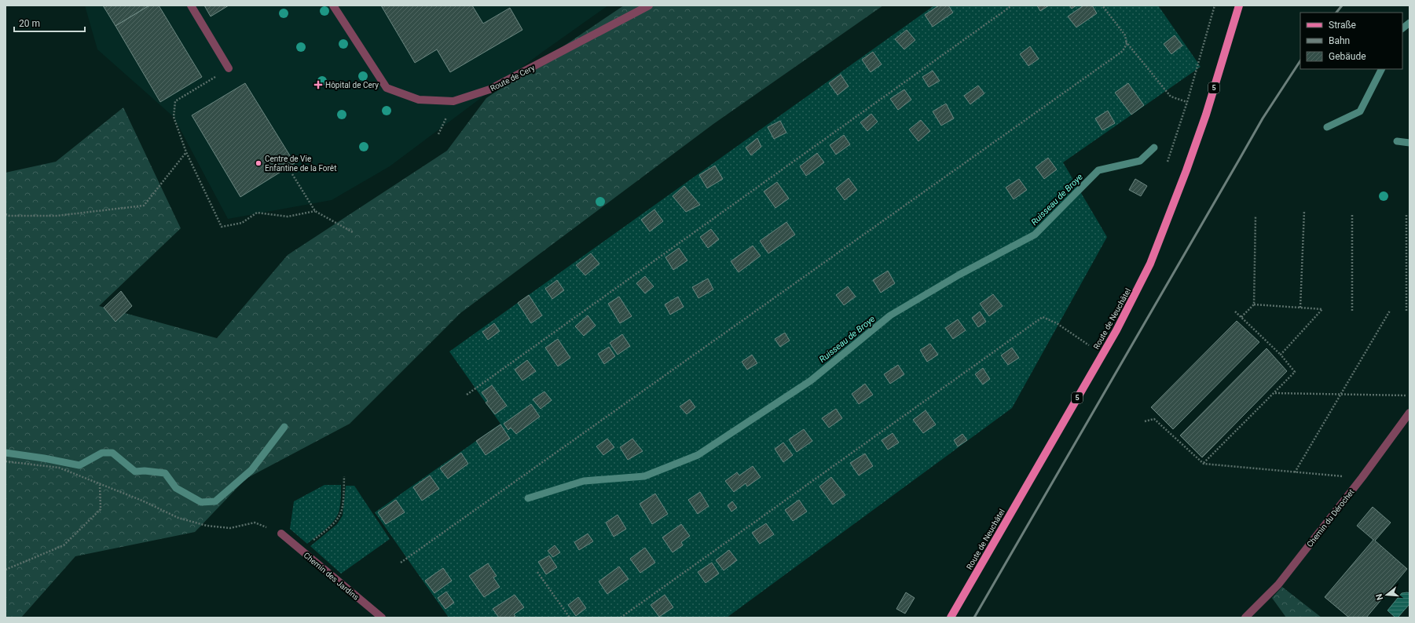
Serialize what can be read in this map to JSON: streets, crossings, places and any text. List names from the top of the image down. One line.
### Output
{"streets":{"main road":["5","Route de Neuchâtel"],"street":["Route de Cery","Chemin du Dérochet","Chemin des Jardins"]},"water":["Ruisseau de Broye"],"places":{"health":["Hôpital de Cery"],"other":["Centre de Vie Enfantine de la Forêt"]},"legend":["Straße","Bahn","Gebäude"],"scale_bar":"20 m","north":"left"}
